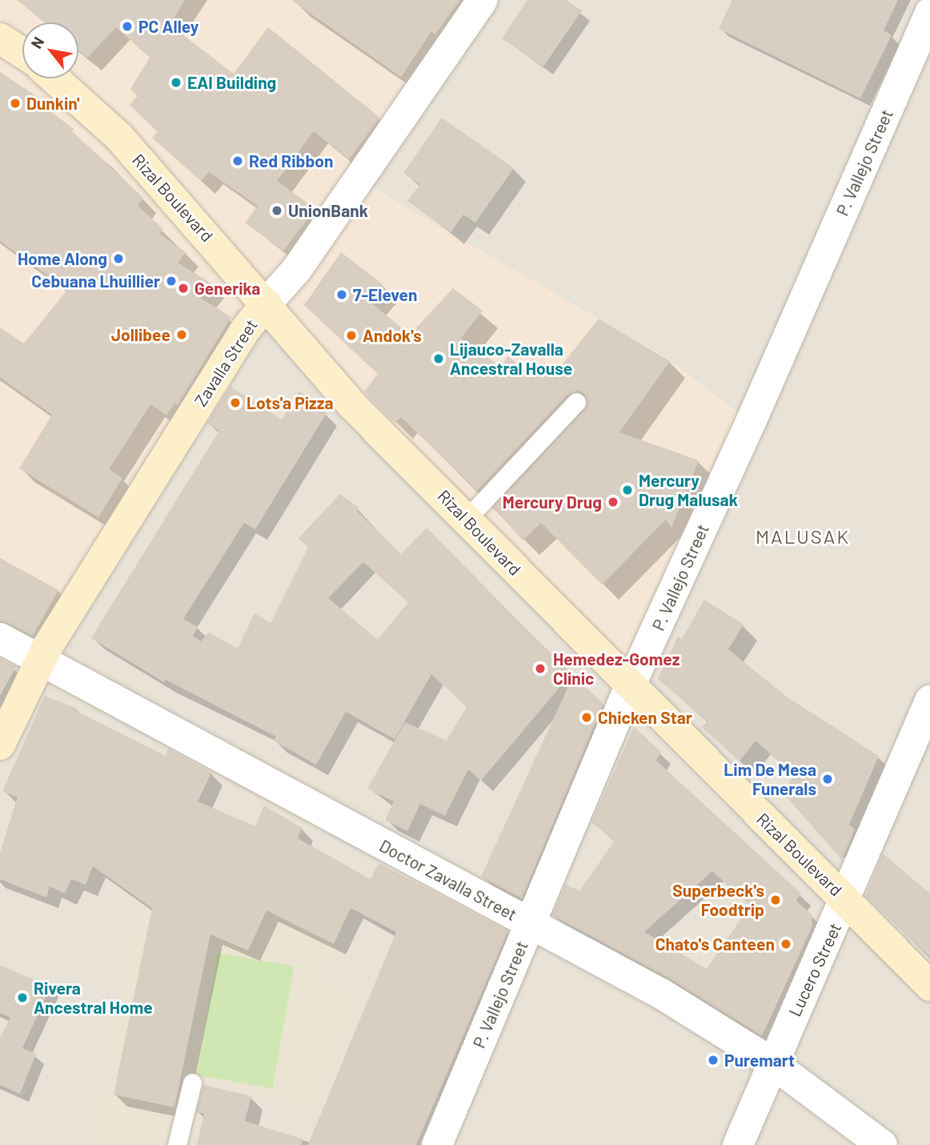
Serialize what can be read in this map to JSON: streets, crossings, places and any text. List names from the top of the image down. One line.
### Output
{"streets":{"main road":["Rizal Boulevard","Zavalla Street"],"street":["P. Vallejo Street","Doctor Zavalla Street","Lucero Street"]},"crossings":[["P. Vallejo Street","Rizal Boulevard"],["P. Vallejo Street","Doctor Zavalla Street"],["Rizal Boulevard","Zavalla Street"],["Rizal Boulevard","Lucero Street"],["Zavalla Street","Doctor Zavalla Street"],["Doctor Zavalla Street","Lucero Street"]],"districts":["MALUSAK"],"places":["PC Alley","EAI Building","Dunkin'","Red Ribbon","UnionBank","Home Along","Cebuana Lhuillier","Generika","7-Eleven","Jollibee","Andok's","Lijauco-Zavalla Ancestral House","Lots'a Pizza","Mercury Drug Malusak","Mercury Drug","Hemedez-Gomez Clinic","Chicken Star","Lim De Mesa Funerals","Superbeck's Foodtrip","Chato's Canteen","Rivera Ancestral Home","Puremart"],"north":"top left"}
